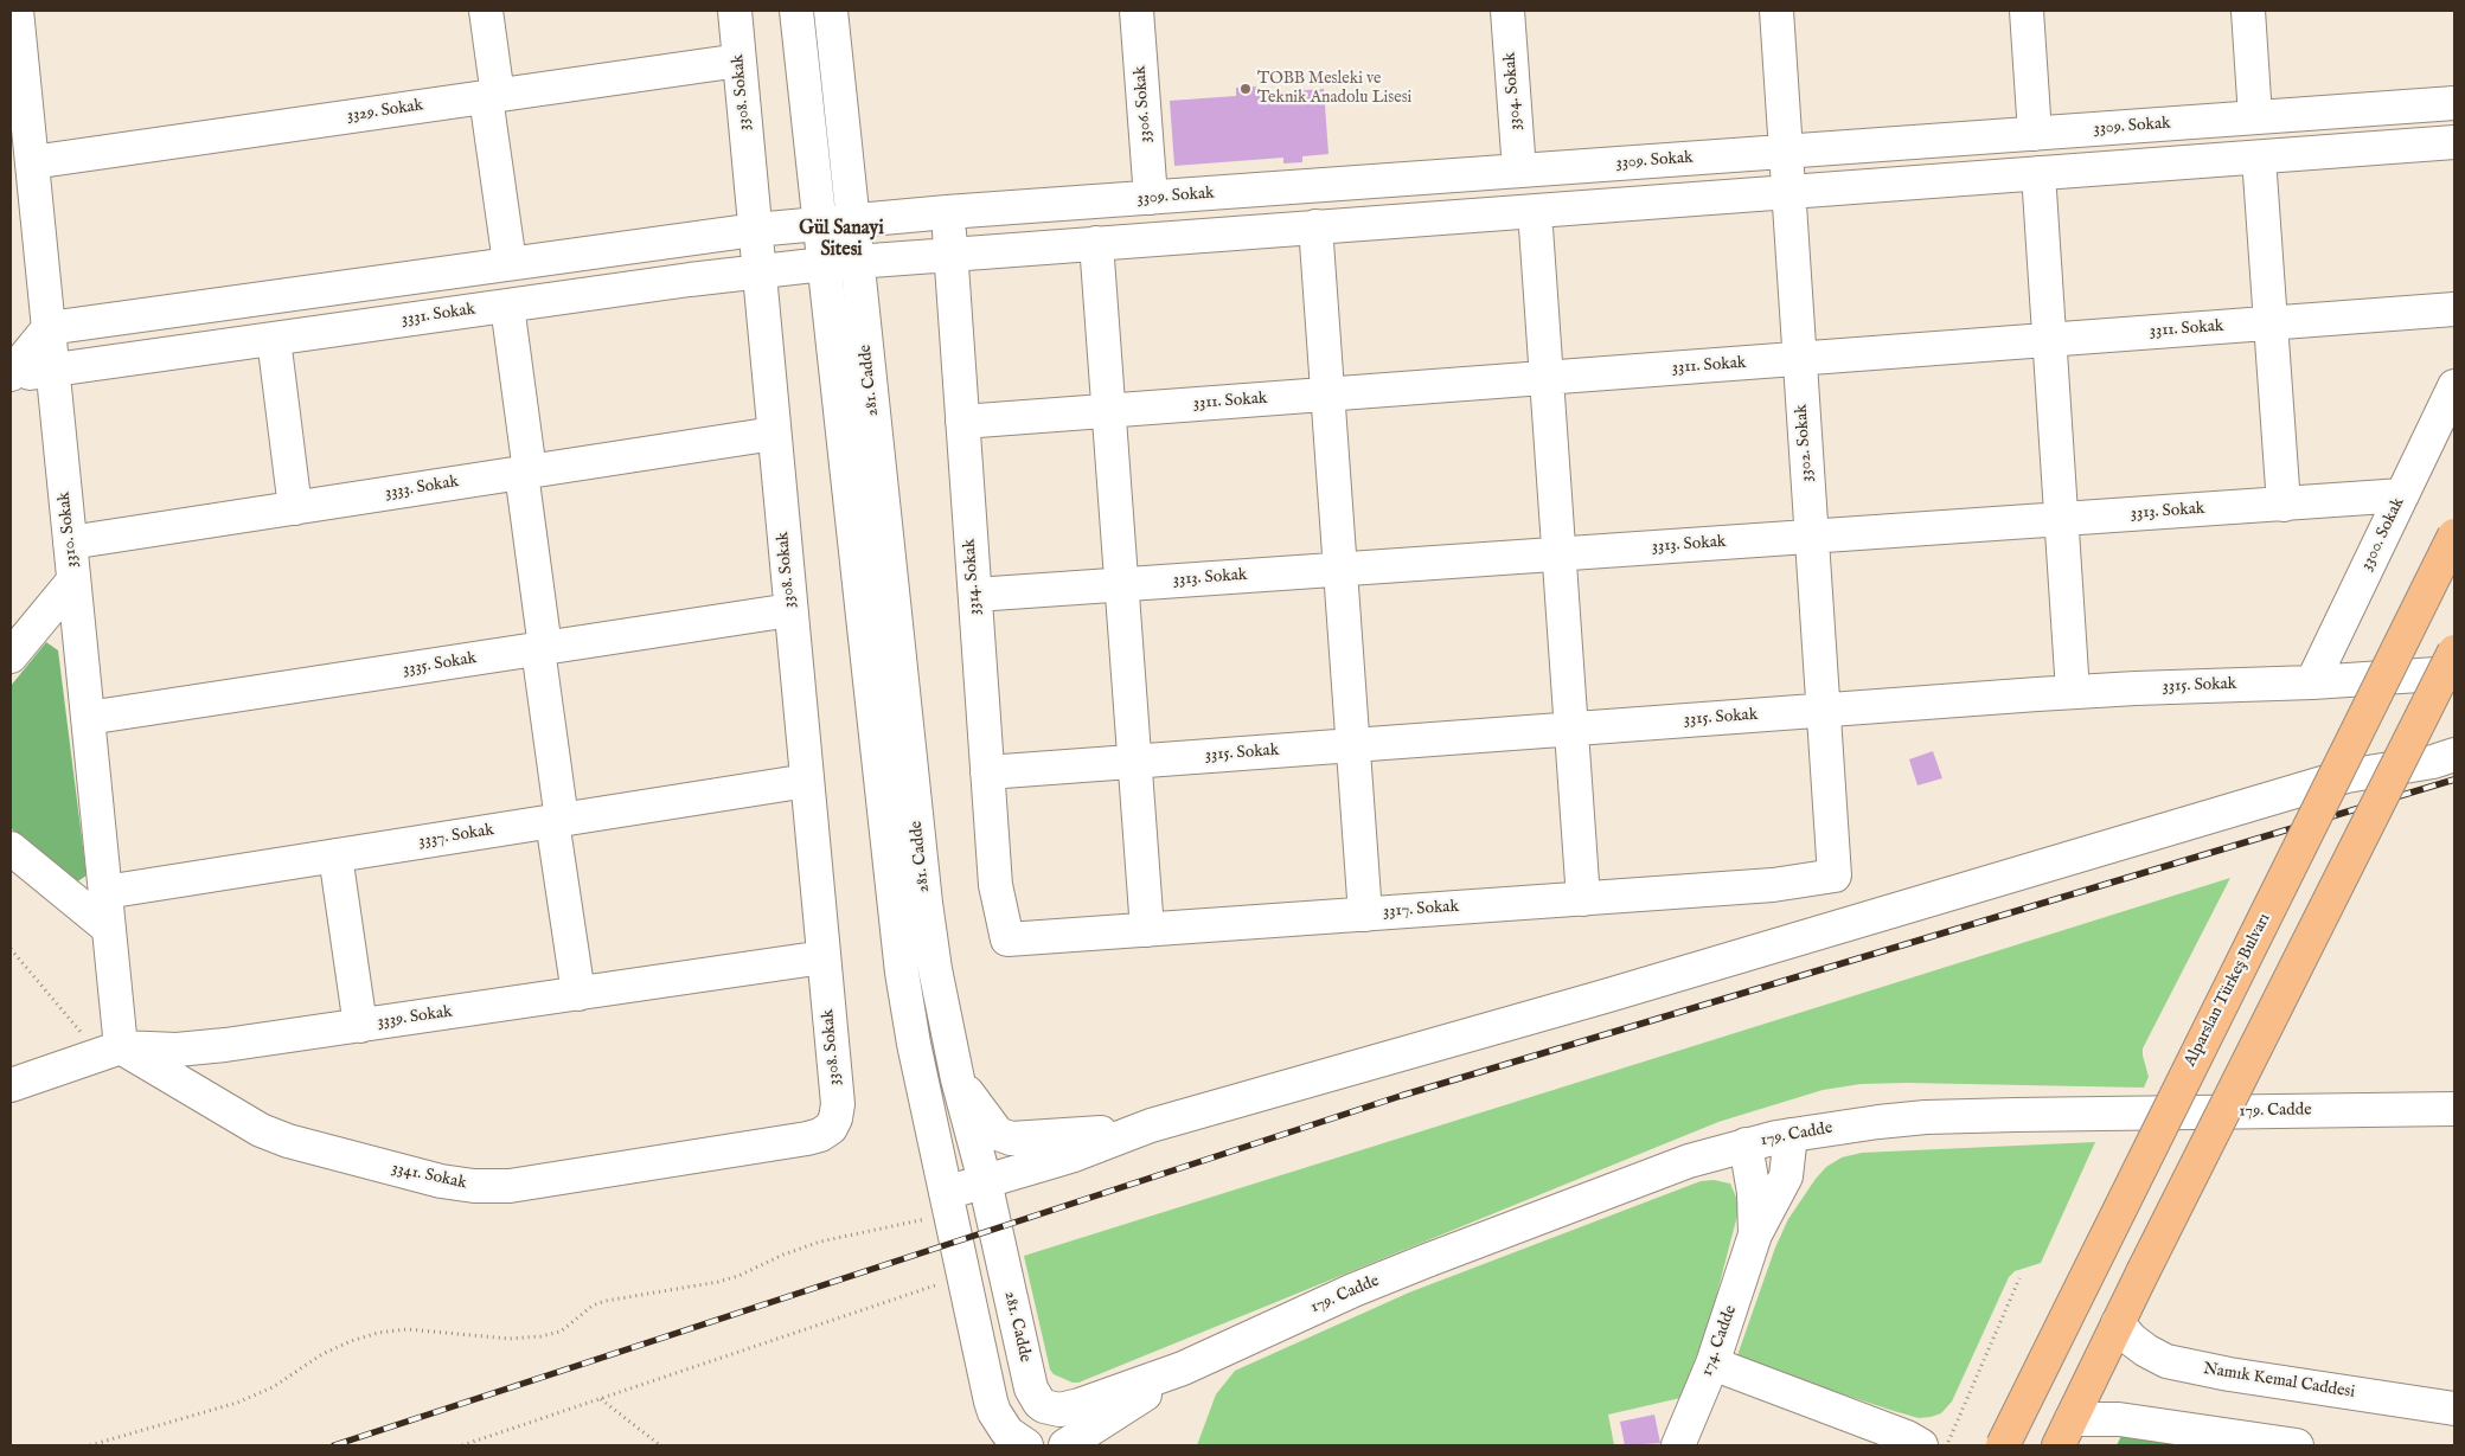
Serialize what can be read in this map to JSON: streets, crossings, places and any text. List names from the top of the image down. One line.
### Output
{"streets":{"highway":["Alparslan Türkeş Bulvarı"],"street":["3304. Sokak","3308. Sokak","3306. Sokak","3329. Sokak","3309. Sokak","3331. Sokak","3311. Sokak","281. Cadde","3302. Sokak","3333. Sokak","3313. Sokak","3310. Sokak","3300. Sokak","3314. Sokak","3335. Sokak","3315. Sokak","3337. Sokak","3317. Sokak","3339. Sokak","179. Cadde","3341. Sokak","174. Cadde","Namık Kemal Caddesi"]},"crossings":[["3304. Sokak","3309. Sokak"],["3308. Sokak","3329. Sokak"],["3308. Sokak","3331. Sokak"],["3308. Sokak","3333. Sokak"],["3308. Sokak","3335. Sokak"],["3308. Sokak","3337. Sokak"],["3308. Sokak","3339. Sokak"],["3308. Sokak","3341. Sokak"],["3306. Sokak","3309. Sokak"],["3329. Sokak","3310. Sokak"],["3309. Sokak","281. Cadde"],["3309. Sokak","3302. Sokak"],["3309. Sokak","3314. Sokak"],["3331. Sokak","281. Cadde"],["3331. Sokak","3310. Sokak"],["3311. Sokak","3302. Sokak"],["3311. Sokak","3314. Sokak"],["281. Cadde","179. Cadde"],["3302. Sokak","3313. Sokak"],["3302. Sokak","3315. Sokak"],["3302. Sokak","3317. Sokak"],["3333. Sokak","3310. Sokak"],["3313. Sokak","3300. Sokak"],["3313. Sokak","3314. Sokak"],["3310. Sokak","3335. Sokak"],["3310. Sokak","3337. Sokak"],["3310. Sokak","3339. Sokak"],["3310. Sokak","3341. Sokak"],["3300. Sokak","3315. Sokak"],["3314. Sokak","3315. Sokak"],["3314. Sokak","3317. Sokak"],["3339. Sokak","3341. Sokak"]],"districts":["Gül Sanayi Sitesi"],"places":["TOBB Mesleki ve Teknik Anadolu Lisesi"]}
